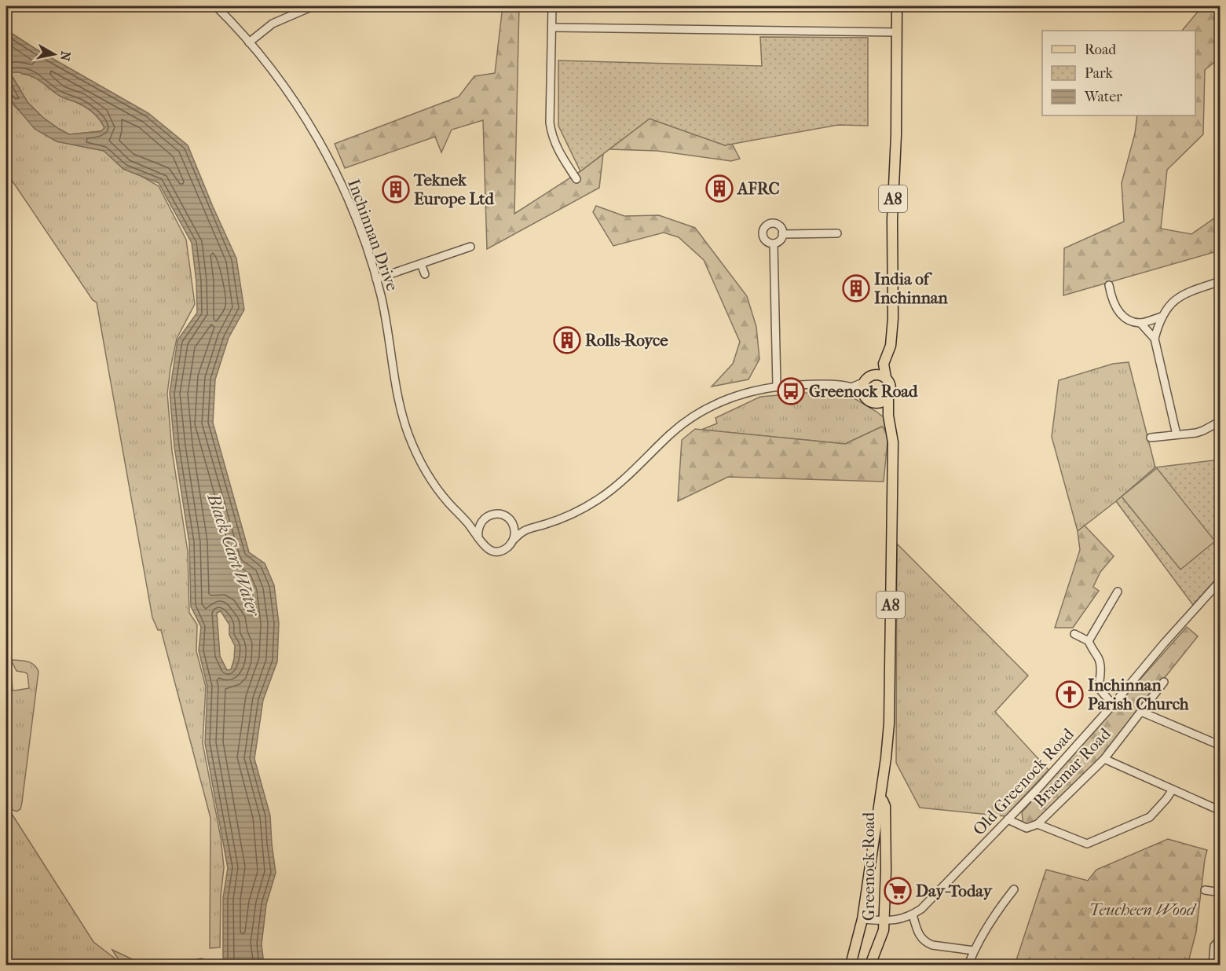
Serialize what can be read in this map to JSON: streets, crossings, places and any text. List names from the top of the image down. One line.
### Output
{"streets":{"main road":["A8","Greenock Road"],"street":["Inchinnan Drive","Braemar Road","Old Greenock Road"]},"crossings":[["A8","Greenock Road"],["Braemar Road","Old Greenock Road"],["Old Greenock Road","Greenock Road"]],"water":["Black Cart Water"],"parks":["Teucheen Wood"],"places":{"building":["AFRC","Teknek Europe Ltd","India of Inchinnan","Rolls-Royce"],"bus stop":["Greenock Road"],"church":["Inchinnan Parish Church"],"supermarket":["Day-Today"]},"legend":["Road","Park","Water"],"north":"right"}
